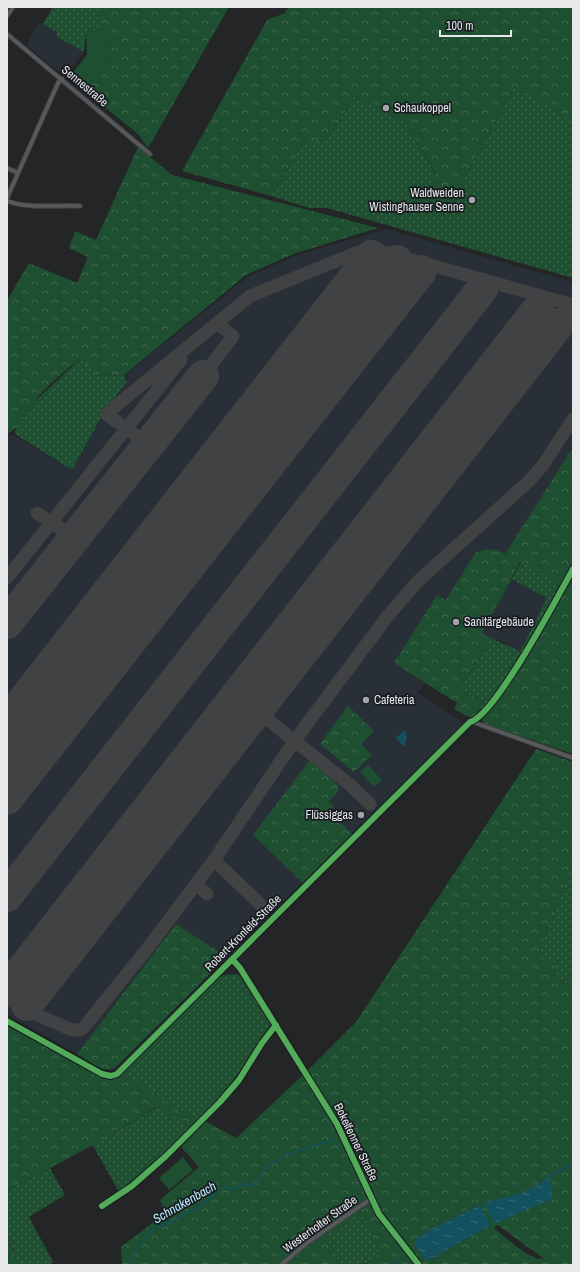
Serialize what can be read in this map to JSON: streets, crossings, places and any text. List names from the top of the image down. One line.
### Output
{"streets":{"street":["Sennestraße","Robert-Kronfeld-Straße","Bokelfenner Straße","Westerholter Straße"]},"crossings":[["Robert-Kronfeld-Straße","Bokelfenner Straße"],["Bokelfenner Straße","Westerholter Straße"]],"water":["Schnakenbach"],"places":["Schaukoppel","Waldweiden Wistinghauser Senne","Sanitärgebäude","Cafeteria","Flüssiggas"],"scale_bar":"100 m"}
